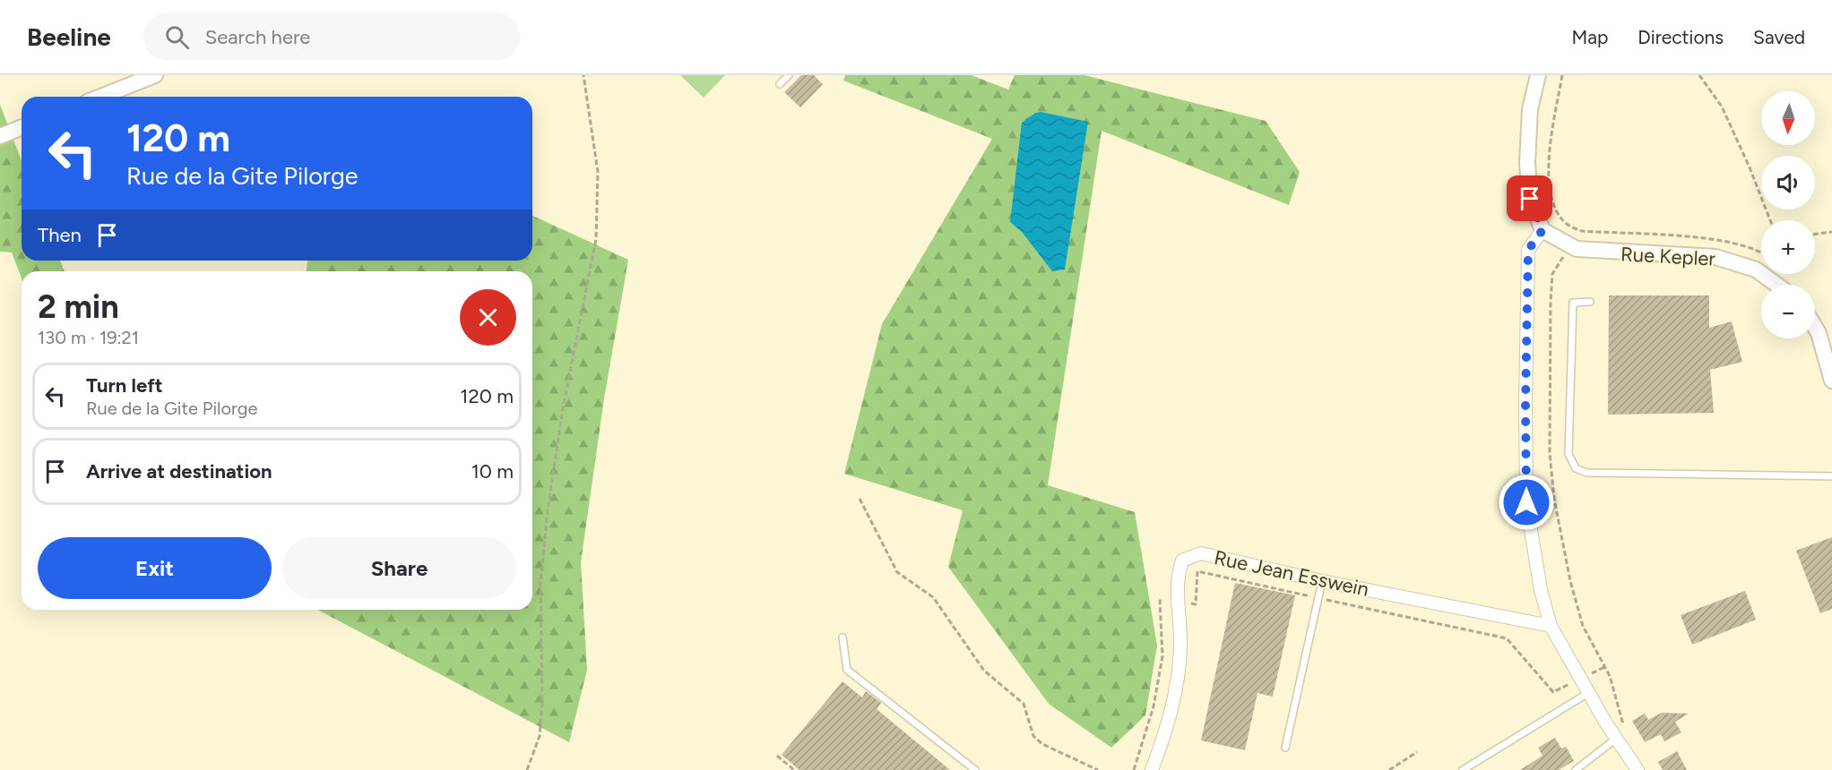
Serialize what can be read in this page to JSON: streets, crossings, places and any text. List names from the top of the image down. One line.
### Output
{"streets":{"street":["Rue Kepler","Rue Jean Esswein"]},"north":"bottom","page":{"header":"Beeline","search":"Search here","nav":["Map","Directions","Saved"],"map_buttons":["+","−"],"turn":["120 m","Rue de la Gite Pilorge"],"then":"Then","heading":["2 min","130 m · 19:21"],"list":[{"name":"Turn left","note":"Rue de la Gite Pilorge","value":"120 m"},{"name":"Arrive at destination","value":"10 m"}],"buttons":["Exit","Share"]}}
